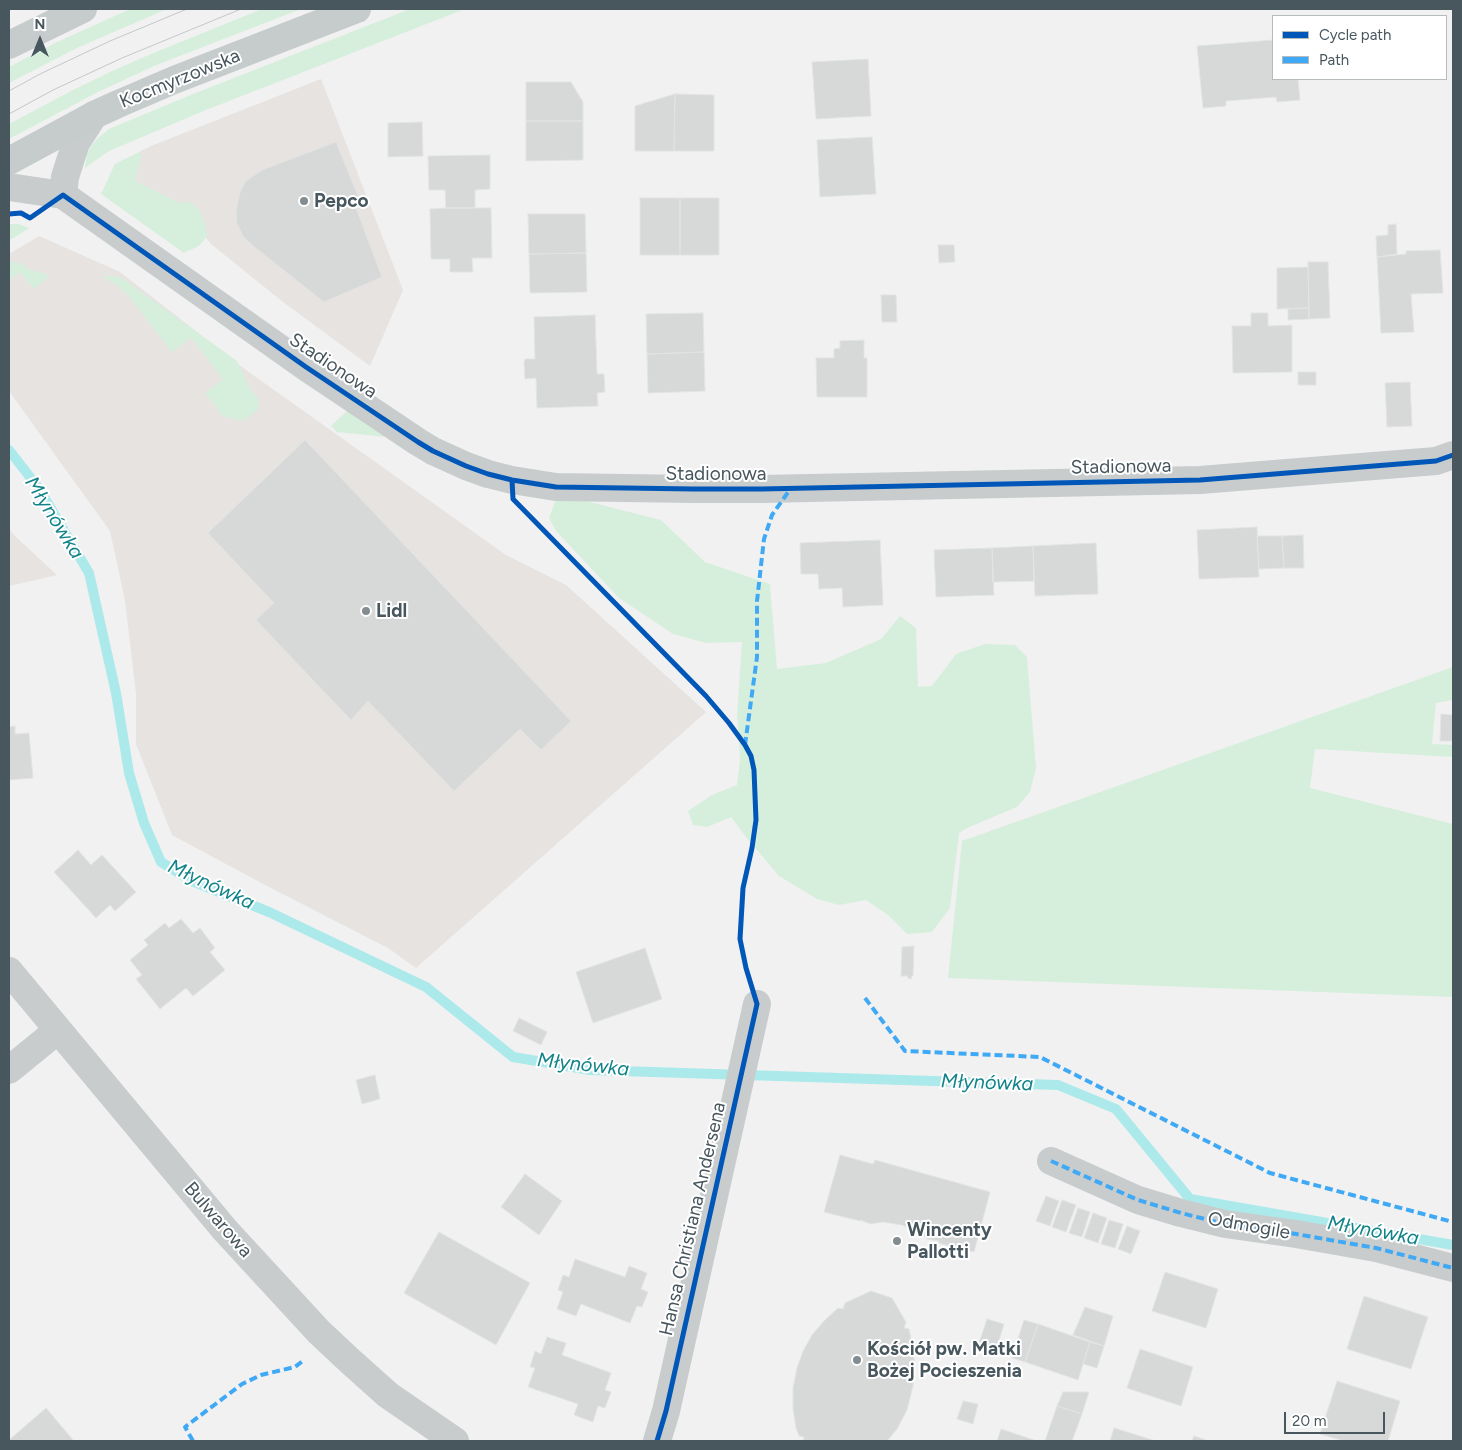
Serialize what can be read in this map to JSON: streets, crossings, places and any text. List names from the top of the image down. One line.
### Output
{"streets":{"main road":["Kocmyrzowska"],"street":["Stadionowa","Hansa Christiana Andersena","Bulwarowa","Odmogile"]},"water":["Młynówka"],"places":["Pepco","Lidl","Wincenty Pallotti","Kościół pw. Matki Bożej Pocieszenia"],"legend":["Cycle path","Path"],"scale_bar":"20 m","north":"top"}
